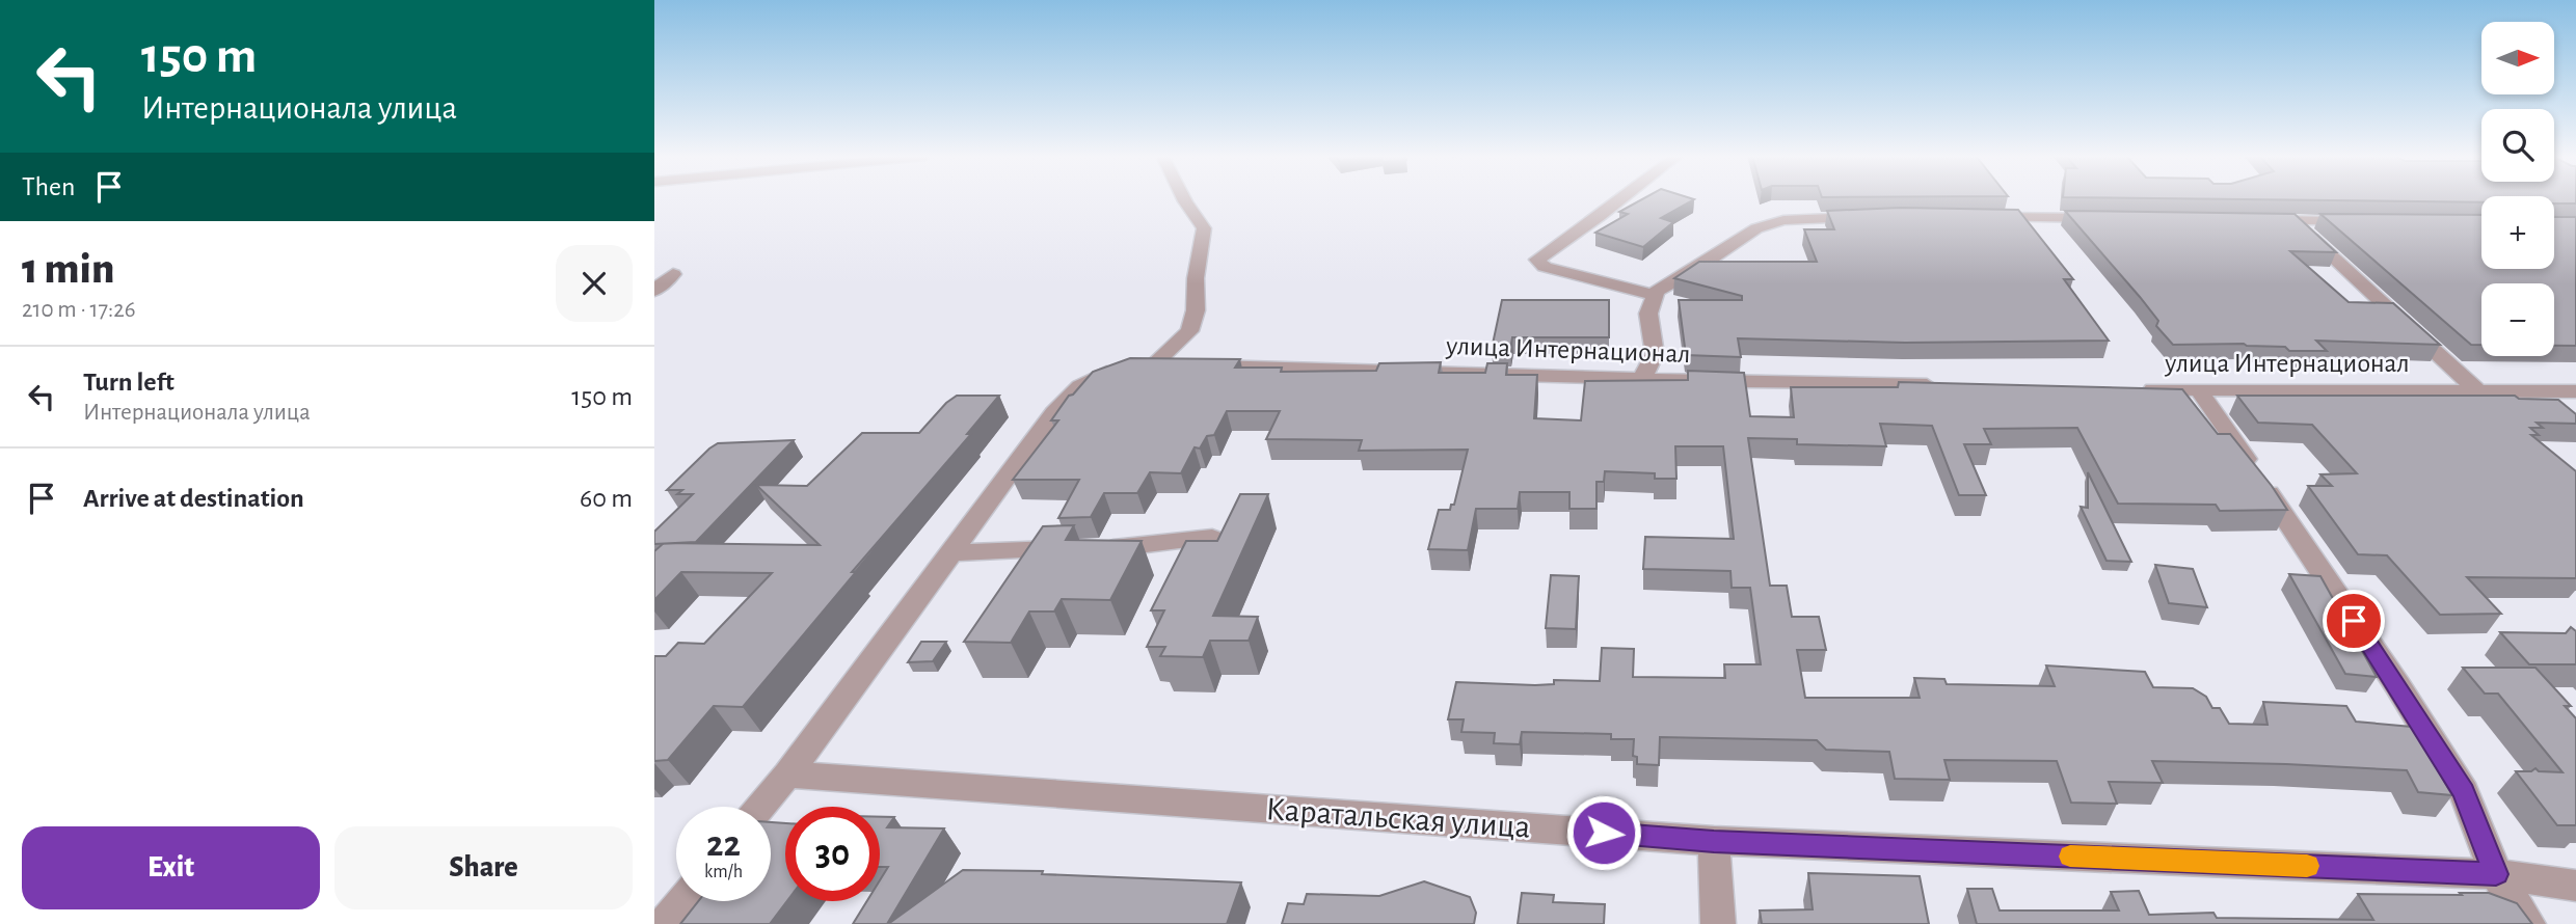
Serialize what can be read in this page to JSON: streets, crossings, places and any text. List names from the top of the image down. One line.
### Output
{"streets":{"street":["улица Интернационал","Каратальская улица"]},"crossings":[["улица Интернационал","Каратальская улица"]],"north":"right","page":{"turn":["150 m","Интернационала улица"],"map_buttons":["+","−"],"then":"Then","heading":["1 min","210 m · 17:26"],"list":[{"name":"Turn left","note":"Интернационала улица","value":"150 m"},{"name":"Arrive at destination","value":"60 m"}],"speed":"22 km/h","limit":"30","buttons":["Exit","Share"]}}
